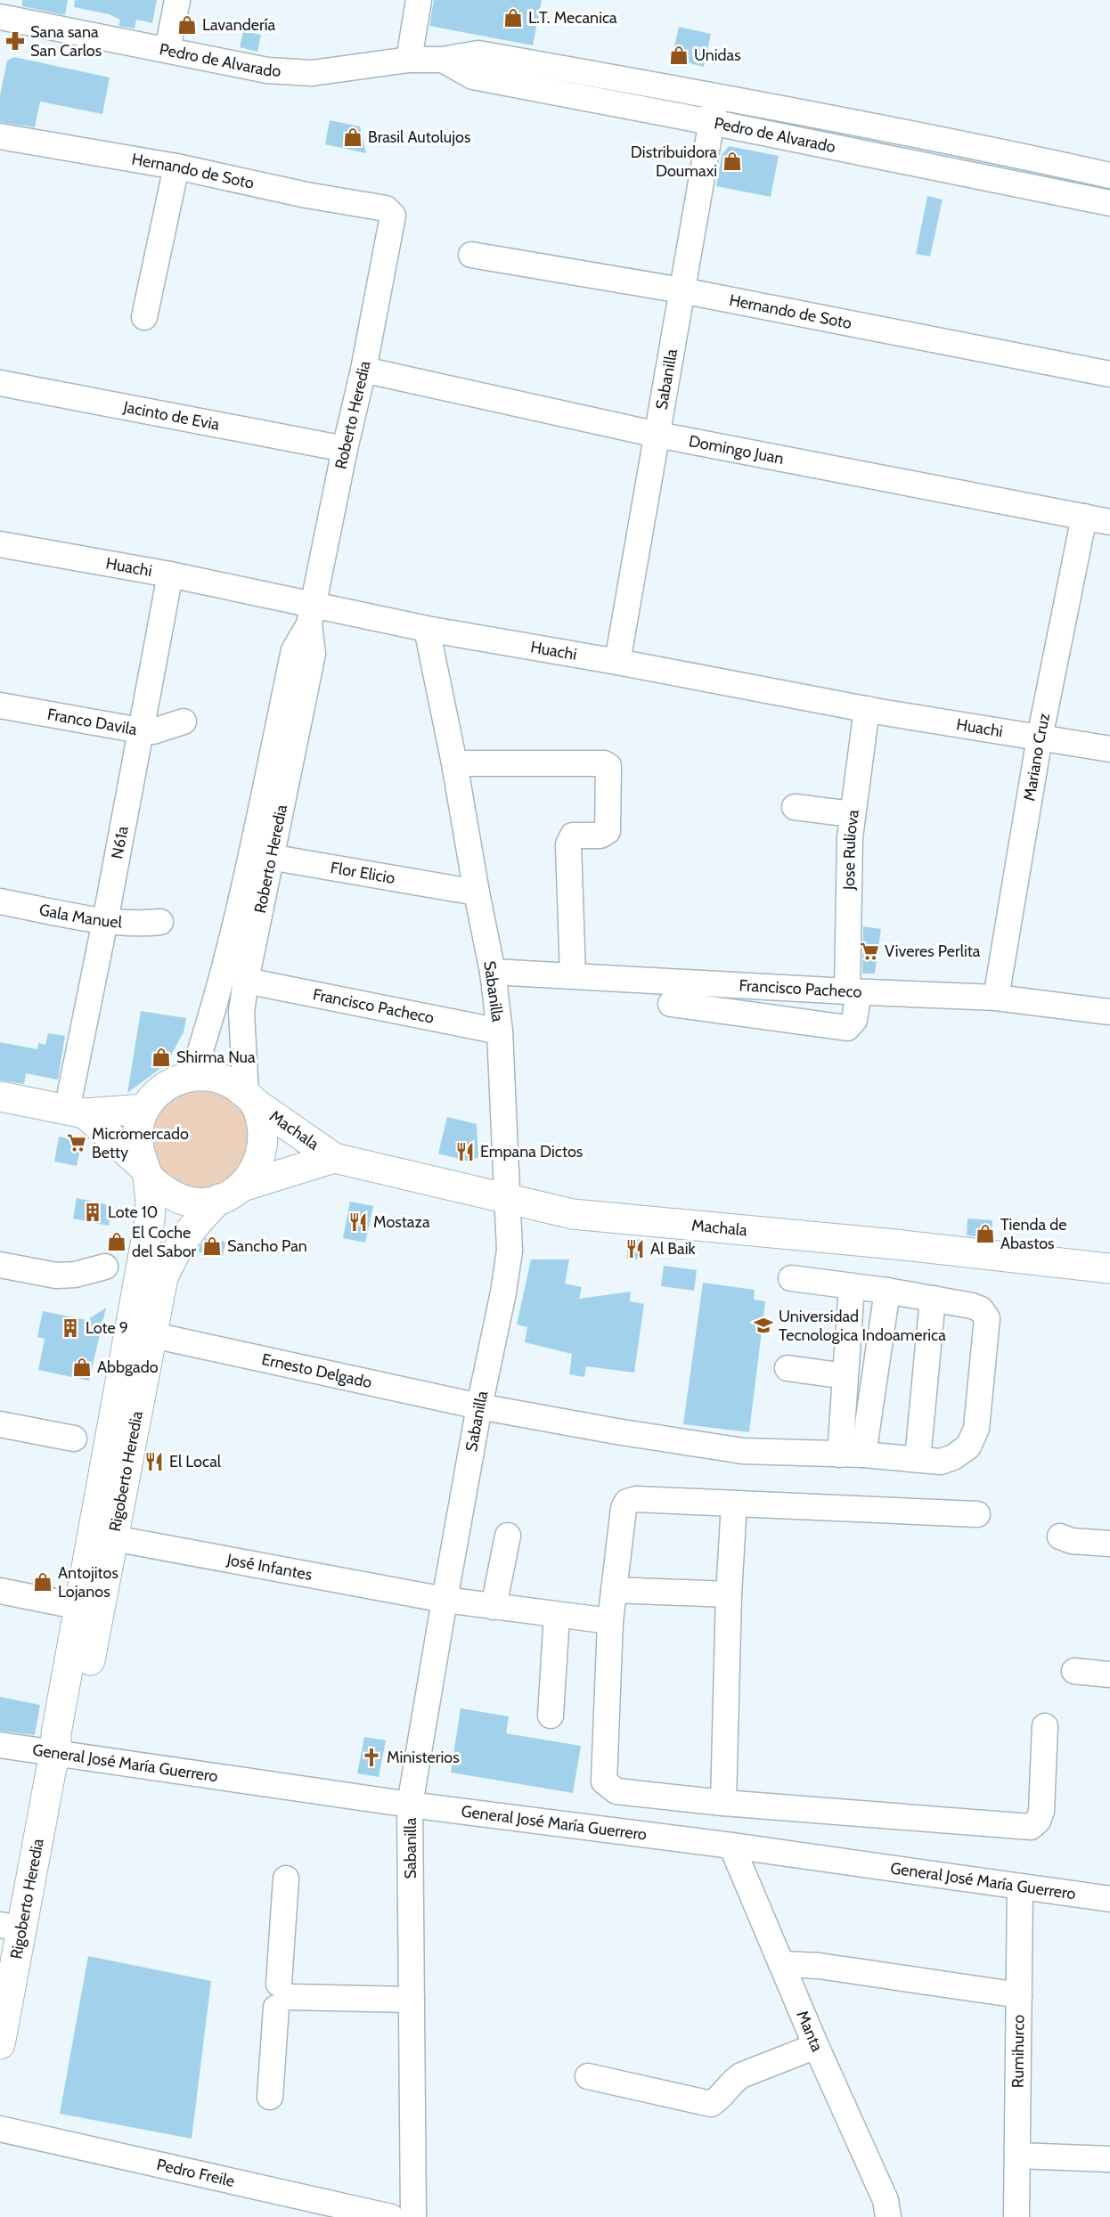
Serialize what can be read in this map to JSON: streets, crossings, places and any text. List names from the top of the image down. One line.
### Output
{"streets":{"main road":["Machala","Rigoberto Heredia"],"street":["Pedro de Alvarado","Hernando de Soto","Sabanilla","Roberto Heredia","Jacinto de Evia","Domingo Juan","Huachi","Franco Davila","Mariano Cruz","N61a","Jose Ruliova","Flor Elicio","Gala Manuel","Francisco Pacheco","Ernesto Delgado","José Infantes","General José María Guerrero","Manta","Rumihurco","Pedro Freile"]},"crossings":[["Pedro de Alvarado","Sabanilla"],["Hernando de Soto","Sabanilla"],["Hernando de Soto","Roberto Heredia"],["Sabanilla","Domingo Juan"],["Sabanilla","Huachi"],["Sabanilla","Flor Elicio"],["Sabanilla","Francisco Pacheco"],["Sabanilla","Machala"],["Sabanilla","Ernesto Delgado"],["Sabanilla","José Infantes"],["Sabanilla","General José María Guerrero"],["Roberto Heredia","Jacinto de Evia"],["Roberto Heredia","Domingo Juan"],["Roberto Heredia","Huachi"],["Roberto Heredia","Flor Elicio"],["Roberto Heredia","Francisco Pacheco"],["Roberto Heredia","Machala"],["Roberto Heredia","Rigoberto Heredia"],["Domingo Juan","Mariano Cruz"],["Huachi","Mariano Cruz"],["Huachi","N61a"],["Huachi","Jose Ruliova"],["Franco Davila","N61a"],["Mariano Cruz","Francisco Pacheco"],["N61a","Gala Manuel"],["Jose Ruliova","Francisco Pacheco"],["Machala","Rigoberto Heredia"],["Ernesto Delgado","Rigoberto Heredia"],["Rigoberto Heredia","José Infantes"],["Rigoberto Heredia","General José María Guerrero"],["General José María Guerrero","Manta"],["General José María Guerrero","Rumihurco"]],"places":{"shop":["L.T. Mecanica","Lavandería","Unidas","Brasil Autolujos","Distribuidora Doumaxi","Shirma Nua","Tienda de Abastos","El Coche del Sabor","Sancho Pan","Abbgado","Antojitos Lojanos"],"pharmacy":["Sana sana San Carlos"],"supermarket":["Viveres Perlita","Micromercado Betty"],"restaurant":["Empana Dictos","Mostaza","Al Baik","El Local"],"building":["Lote 10","Lote 9"],"school or university":["Universidad Tecnologica Indoamerica"],"church":["Ministerios"]}}
